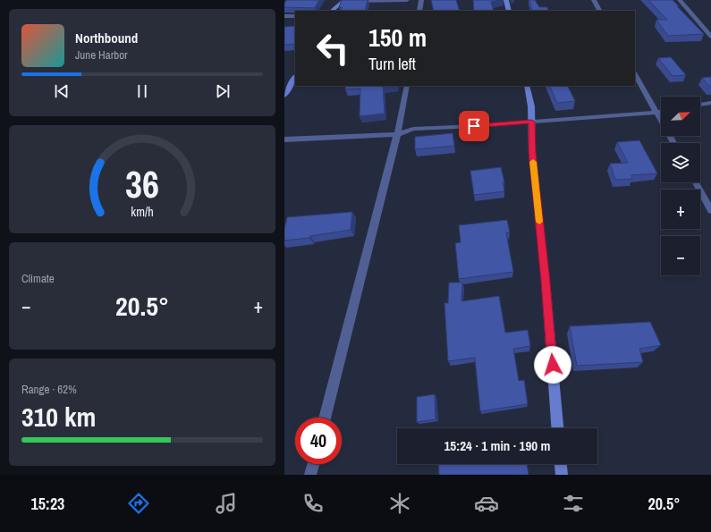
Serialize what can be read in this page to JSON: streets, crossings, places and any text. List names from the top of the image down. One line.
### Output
{"north":"top right","page":{"turn":["150 m","Turn left"],"song":["Northbound","June Harbor"],"map_buttons":["+","−"],"tile":["Climate",["Range · 62%","310 km"]],"heat":["−","20.5°","+"],"limit":"40","trip":"15:24 · 1 min · 190 m","tabs":["15:23","20.5°"],"gauge":["36","km/h"]}}
